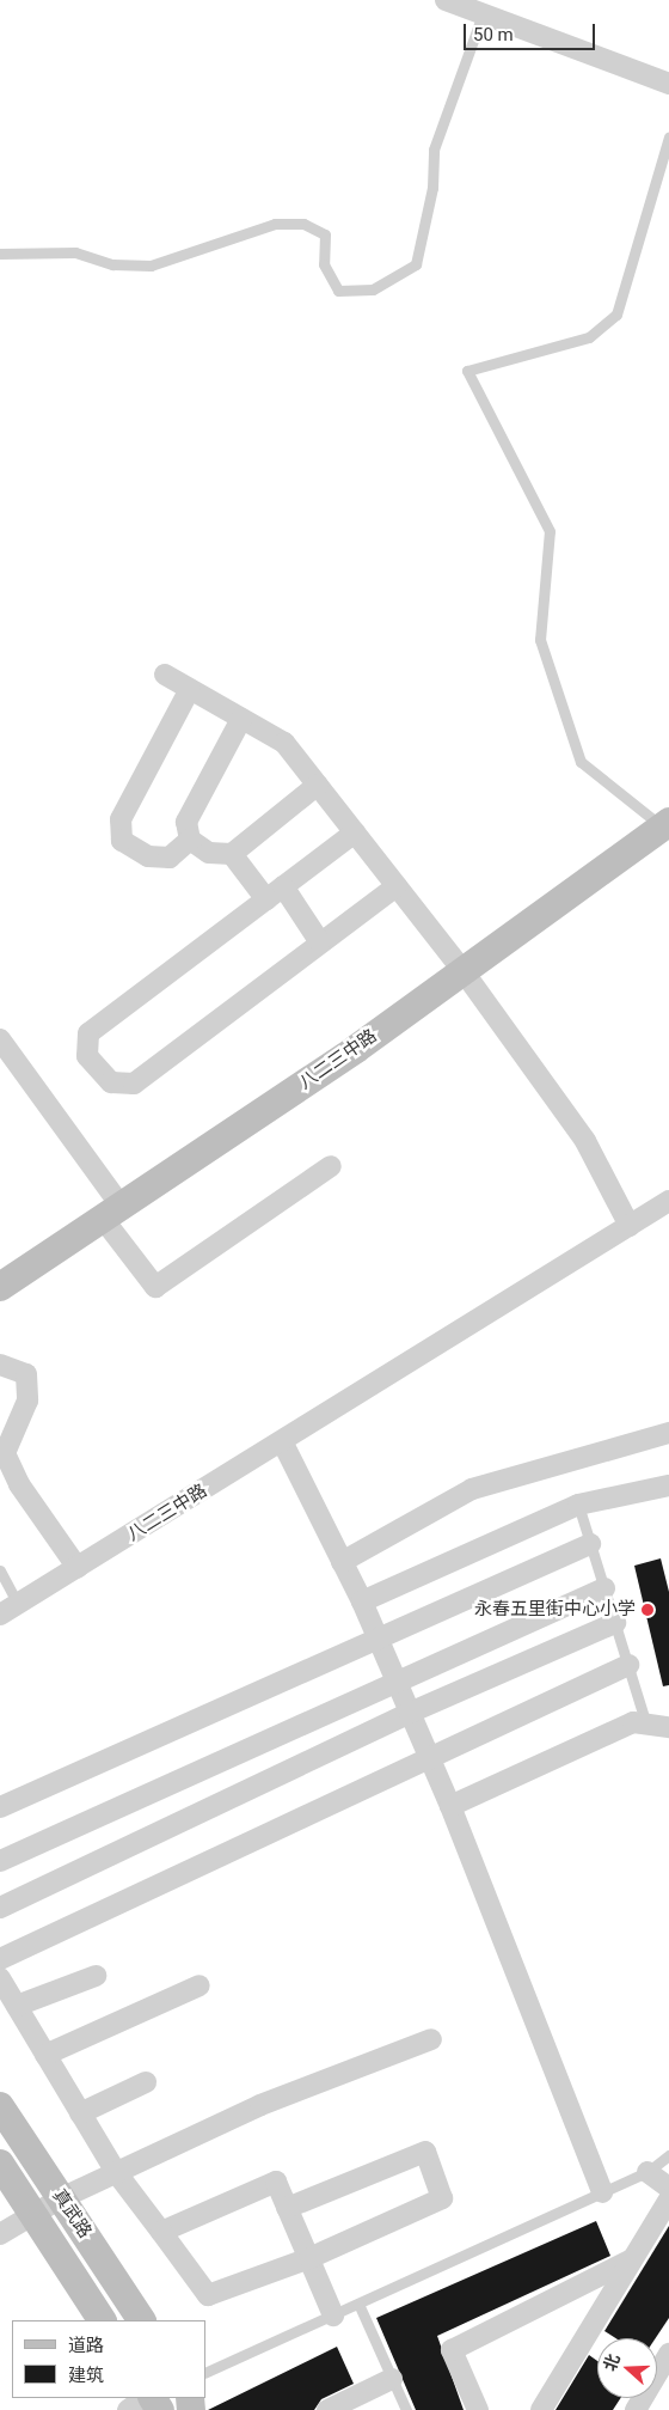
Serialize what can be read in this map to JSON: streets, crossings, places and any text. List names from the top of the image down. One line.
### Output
{"streets":{"main road":["八二三中路","真武路"]},"places":["永春五里街中心小学"],"legend":["道路","建筑"],"scale_bar":"50 m","north":"left"}
